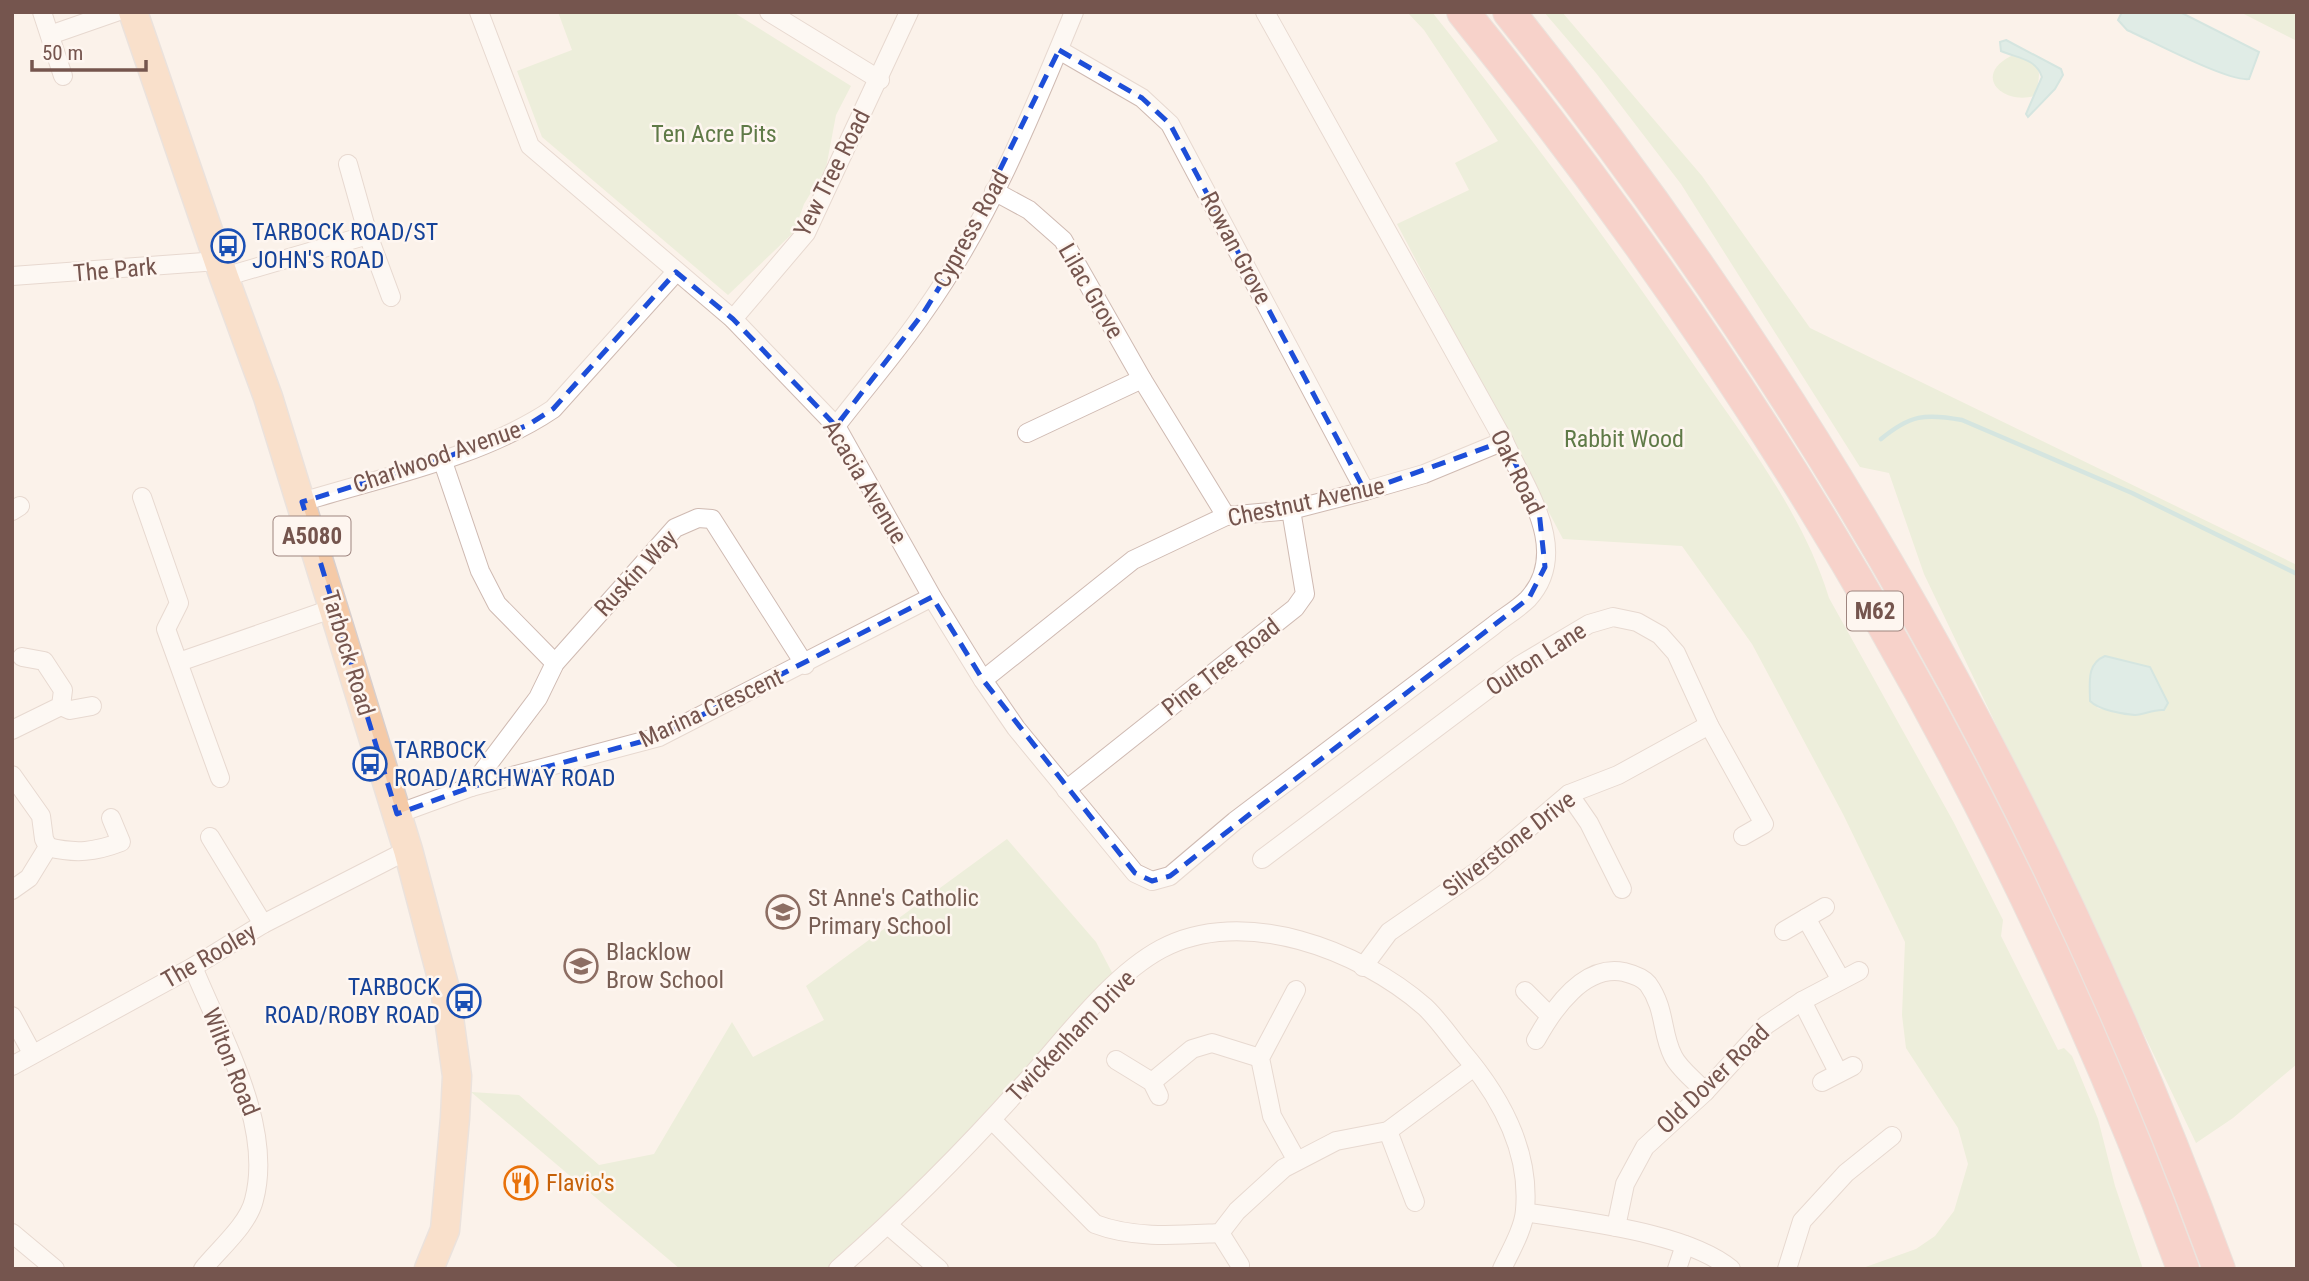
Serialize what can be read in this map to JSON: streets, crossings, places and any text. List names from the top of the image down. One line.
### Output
{"streets":{"highway":["M62"],"main road":["A5080","Tarbock Road"],"street":["Yew Tree Road","Cypress Road","Rowan Grove","The Park","Lilac Grove","Charlwood Avenue","Oak Road","Acacia Avenue","Chestnut Avenue","Ruskin Way","Oulton Lane","Pine Tree Road","Marina Crescent","Silverstone Drive","The Rooley","Twickenham Drive","Wilton Road","Old Dover Road"]},"crossings":[["Yew Tree Road","Acacia Avenue"],["Cypress Road","Rowan Grove"],["Cypress Road","Lilac Grove"],["Cypress Road","Acacia Avenue"],["Rowan Grove","Chestnut Avenue"],["The Park","Tarbock Road"],["Lilac Grove","Chestnut Avenue"],["Charlwood Avenue","Acacia Avenue"],["Charlwood Avenue","Tarbock Road"],["Oak Road","Acacia Avenue"],["Oak Road","Chestnut Avenue"],["Acacia Avenue","Chestnut Avenue"],["Acacia Avenue","Pine Tree Road"],["Acacia Avenue","Marina Crescent"],["Chestnut Avenue","Pine Tree Road"],["Ruskin Way","Marina Crescent"],["Tarbock Road","Marina Crescent"],["Tarbock Road","The Rooley"],["Oulton Lane","Silverstone Drive"],["Silverstone Drive","Twickenham Drive"],["The Rooley","Wilton Road"]],"parks":["Ten Acre Pits","Rabbit Wood"],"places":{"bus stop":["TARBOCK ROAD/ST JOHN'S ROAD","TARBOCK ROAD/ARCHWAY ROAD","TARBOCK ROAD/ROBY ROAD"],"school or university":["St Anne's Catholic Primary School","Blacklow Brow School"],"restaurant":["Flavio's"]},"scale_bar":"50 m"}
